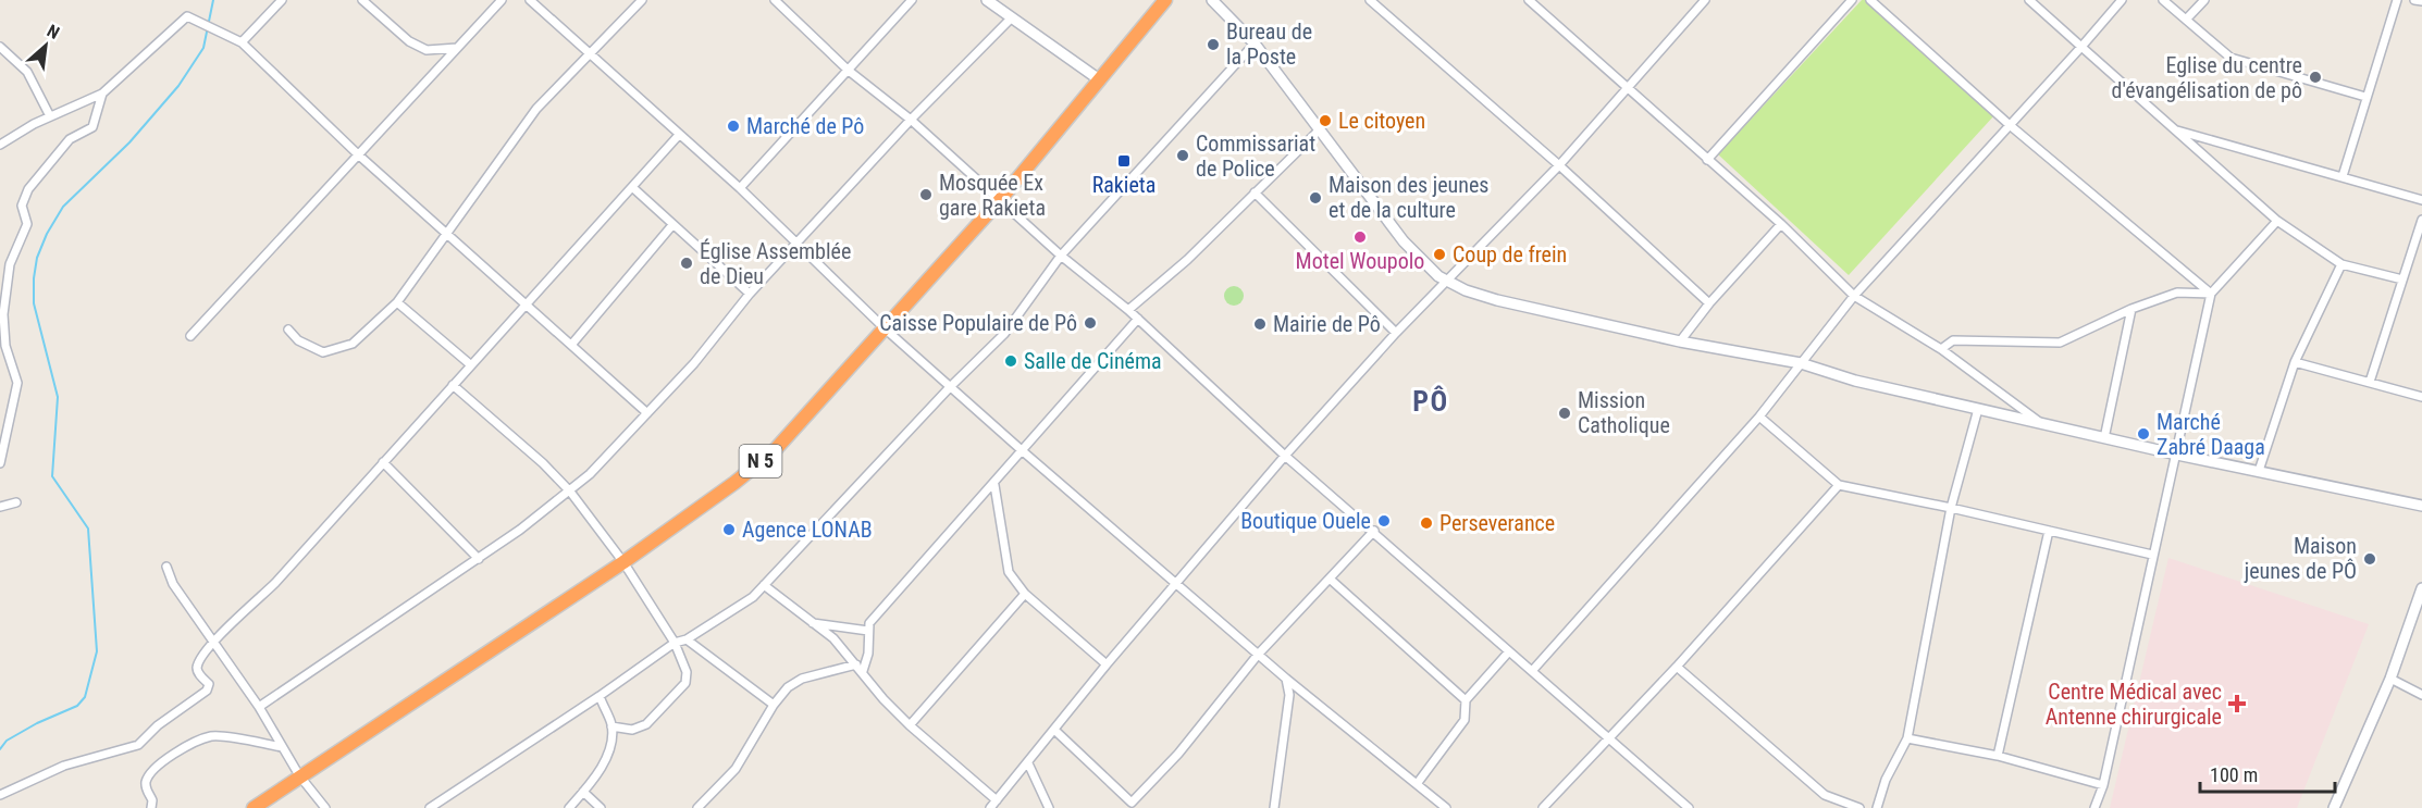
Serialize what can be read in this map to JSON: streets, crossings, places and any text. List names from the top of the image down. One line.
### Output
{"streets":{"highway":["N 5"]},"districts":["PÔ"],"places":{"other":["Bureau de la Poste","Eglise du centre d'évangélisation de pô","Le citoyen","Marché de Pô","Commissariat de Police","Mosquée Ex gare Rakieta","Maison des jeunes et de la culture","Motel Woupolo","Coup de frein","Église Assemblée de Dieu","Caisse Populaire de Pô","Mairie de Pô","Salle de Cinéma","Mission Catholique","Marché Zabré Daaga","Boutique Ouele","Perseverance","Agence LONAB","Maison jeunes de PÔ"],"transit":["Rakieta"],"health":["Centre Médical avec Antenne chirurgicale"]},"scale_bar":"100 m","north":"top right"}
